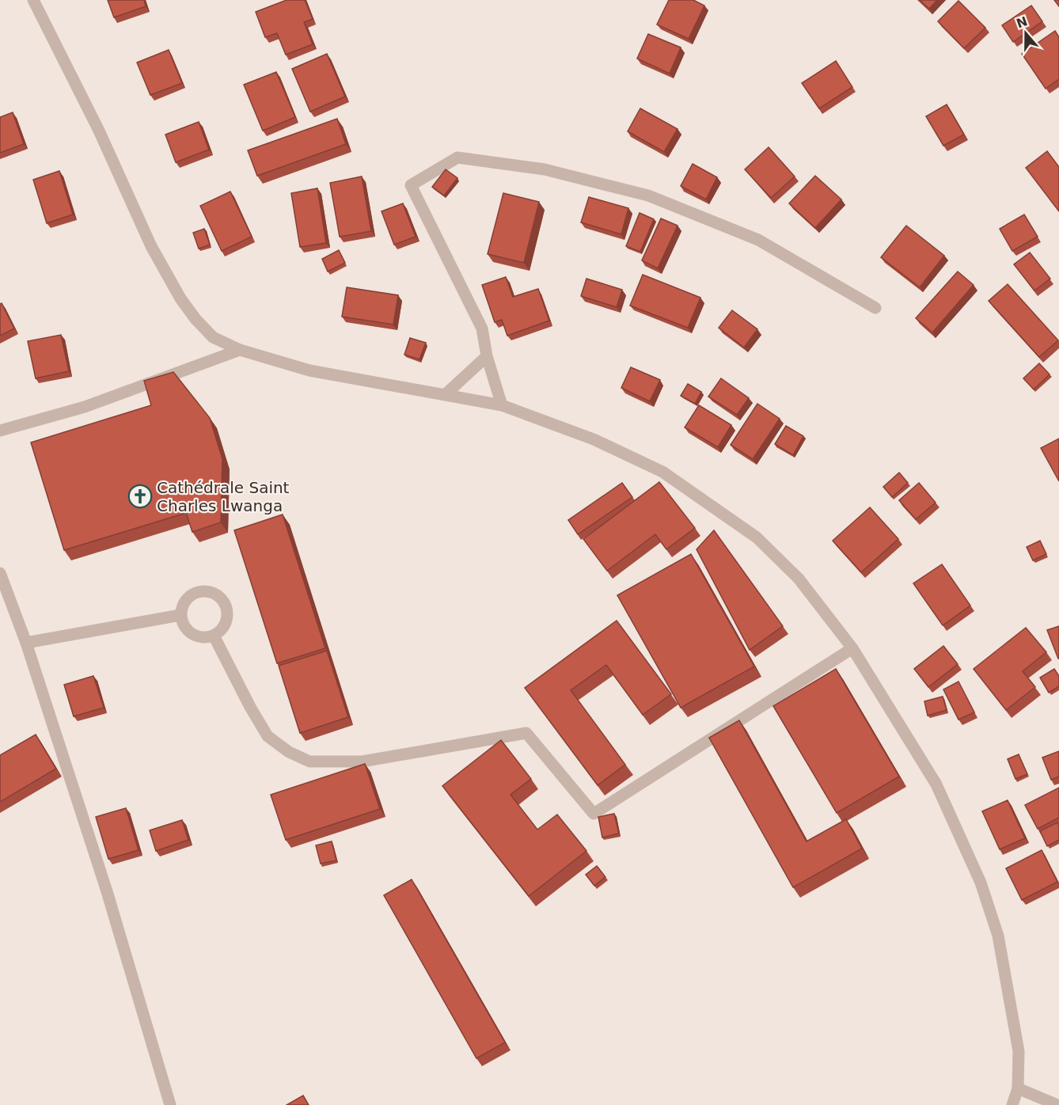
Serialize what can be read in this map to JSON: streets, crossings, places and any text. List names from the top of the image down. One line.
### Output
{"places":{"church":["Cathédrale Saint Charles Lwanga"]},"north":"top"}
